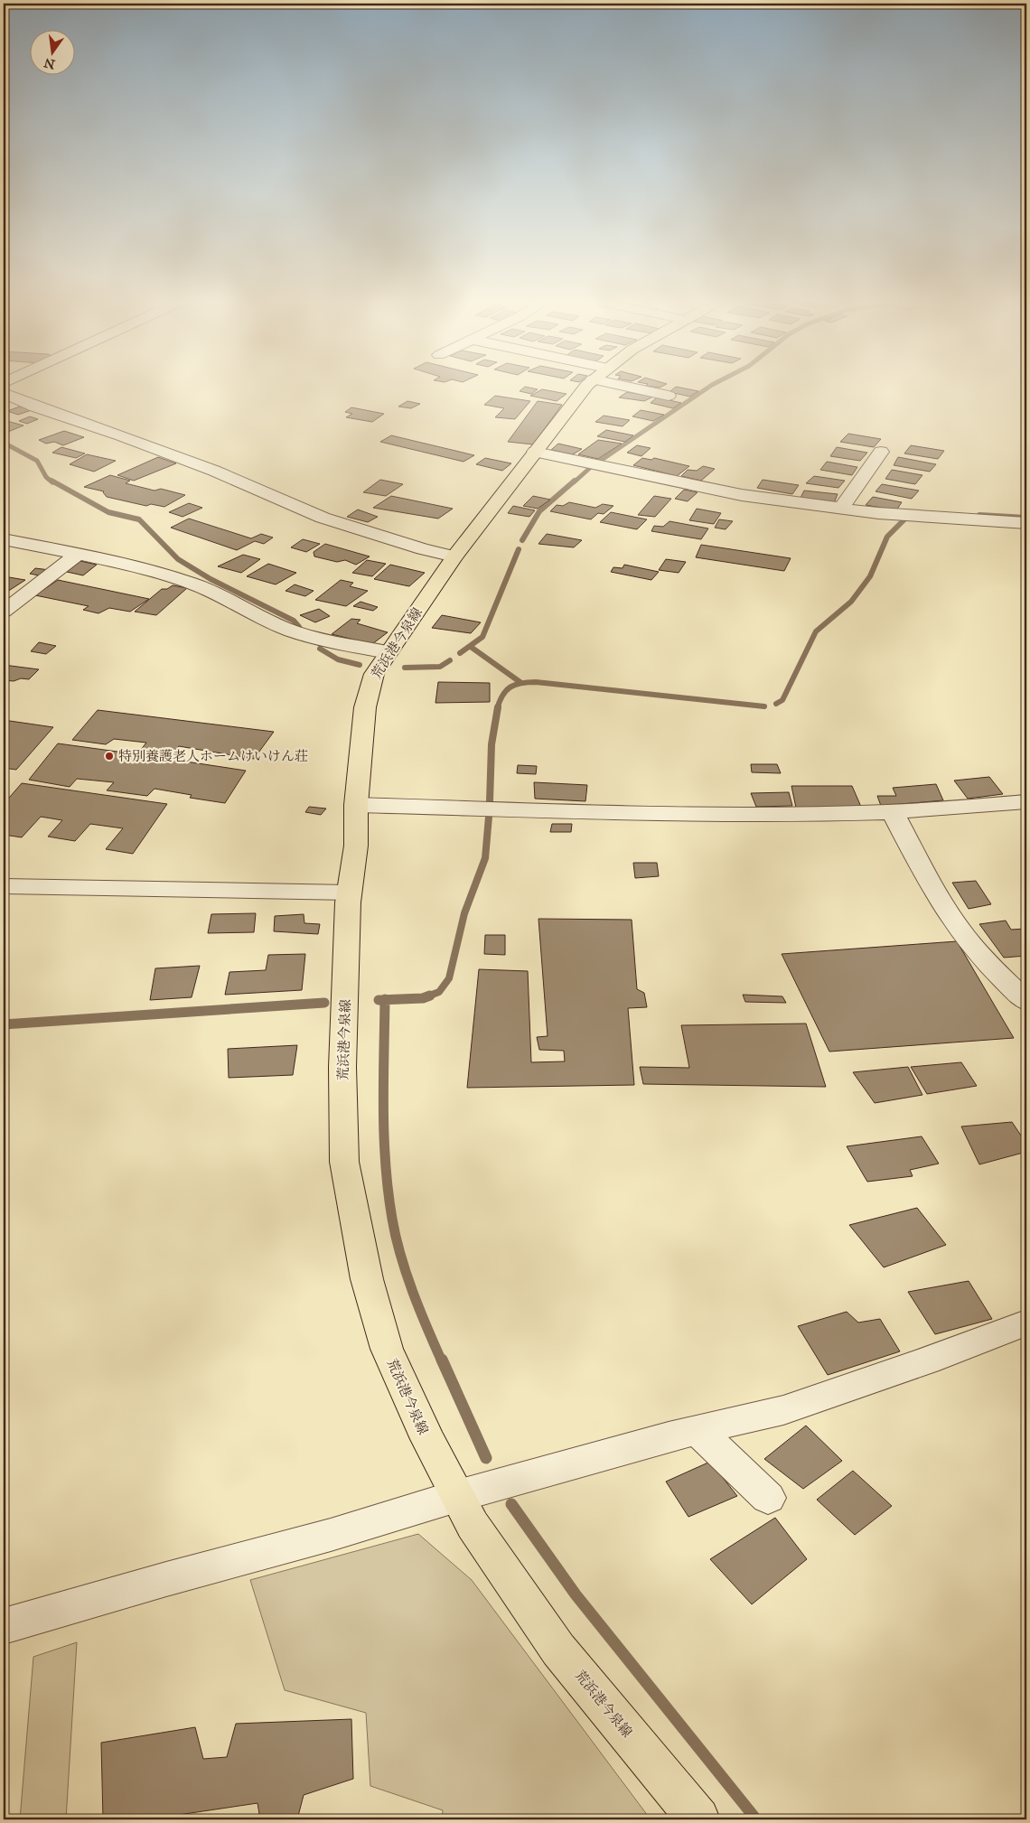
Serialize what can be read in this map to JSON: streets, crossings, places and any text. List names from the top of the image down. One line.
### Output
{"streets":{"main road":["荒浜港今泉線"]},"places":["特別養護老人ホームけいけん荘"],"north":"bottom"}
